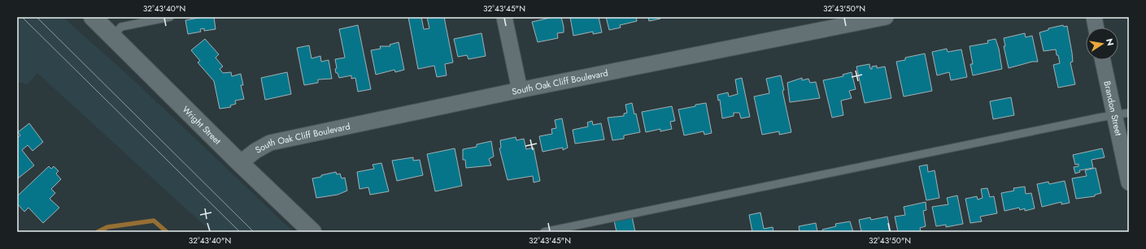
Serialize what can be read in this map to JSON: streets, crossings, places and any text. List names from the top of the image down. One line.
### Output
{"streets":{"street":["South Oak Cliff Boulevard","Brandon Street","Wright Street"]},"crossings":[["South Oak Cliff Boulevard","Wright Street"]],"north":"right","coordinates":["32°43'40\"N","32°43'45\"N","32°43'50\"N"]}
